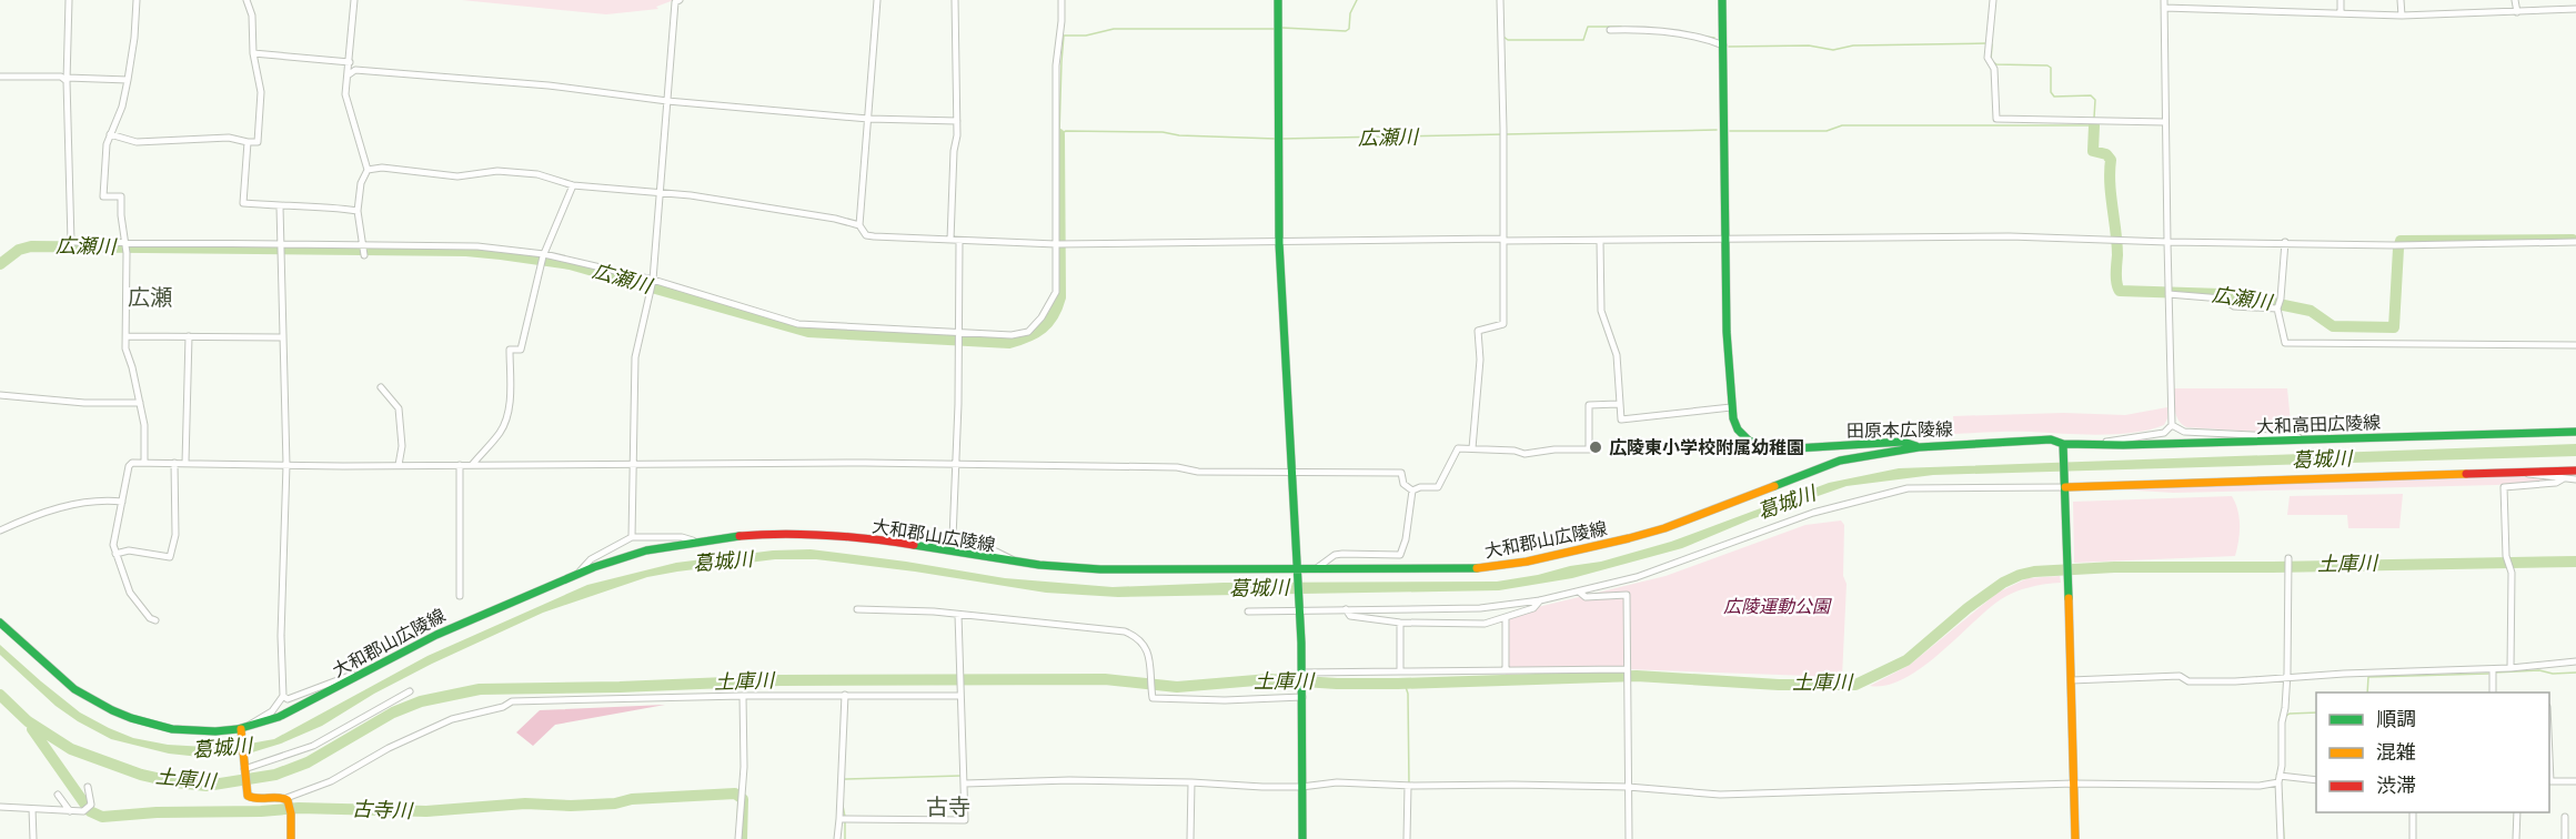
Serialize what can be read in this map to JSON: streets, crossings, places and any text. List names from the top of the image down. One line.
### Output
{"streets":{"main road":["大和高田広陵線","田原本広陵線","大和郡山広陵線"]},"crossings":[["大和高田広陵線","田原本広陵線"],["田原本広陵線","大和郡山広陵線"]],"districts":["広瀬","古寺"],"water":["広瀬川","葛城川","土庫川","古寺川"],"parks":["広陵運動公園"],"places":["広陵東小学校附属幼稚園"],"legend":["順調","混雑","渋滞"]}
